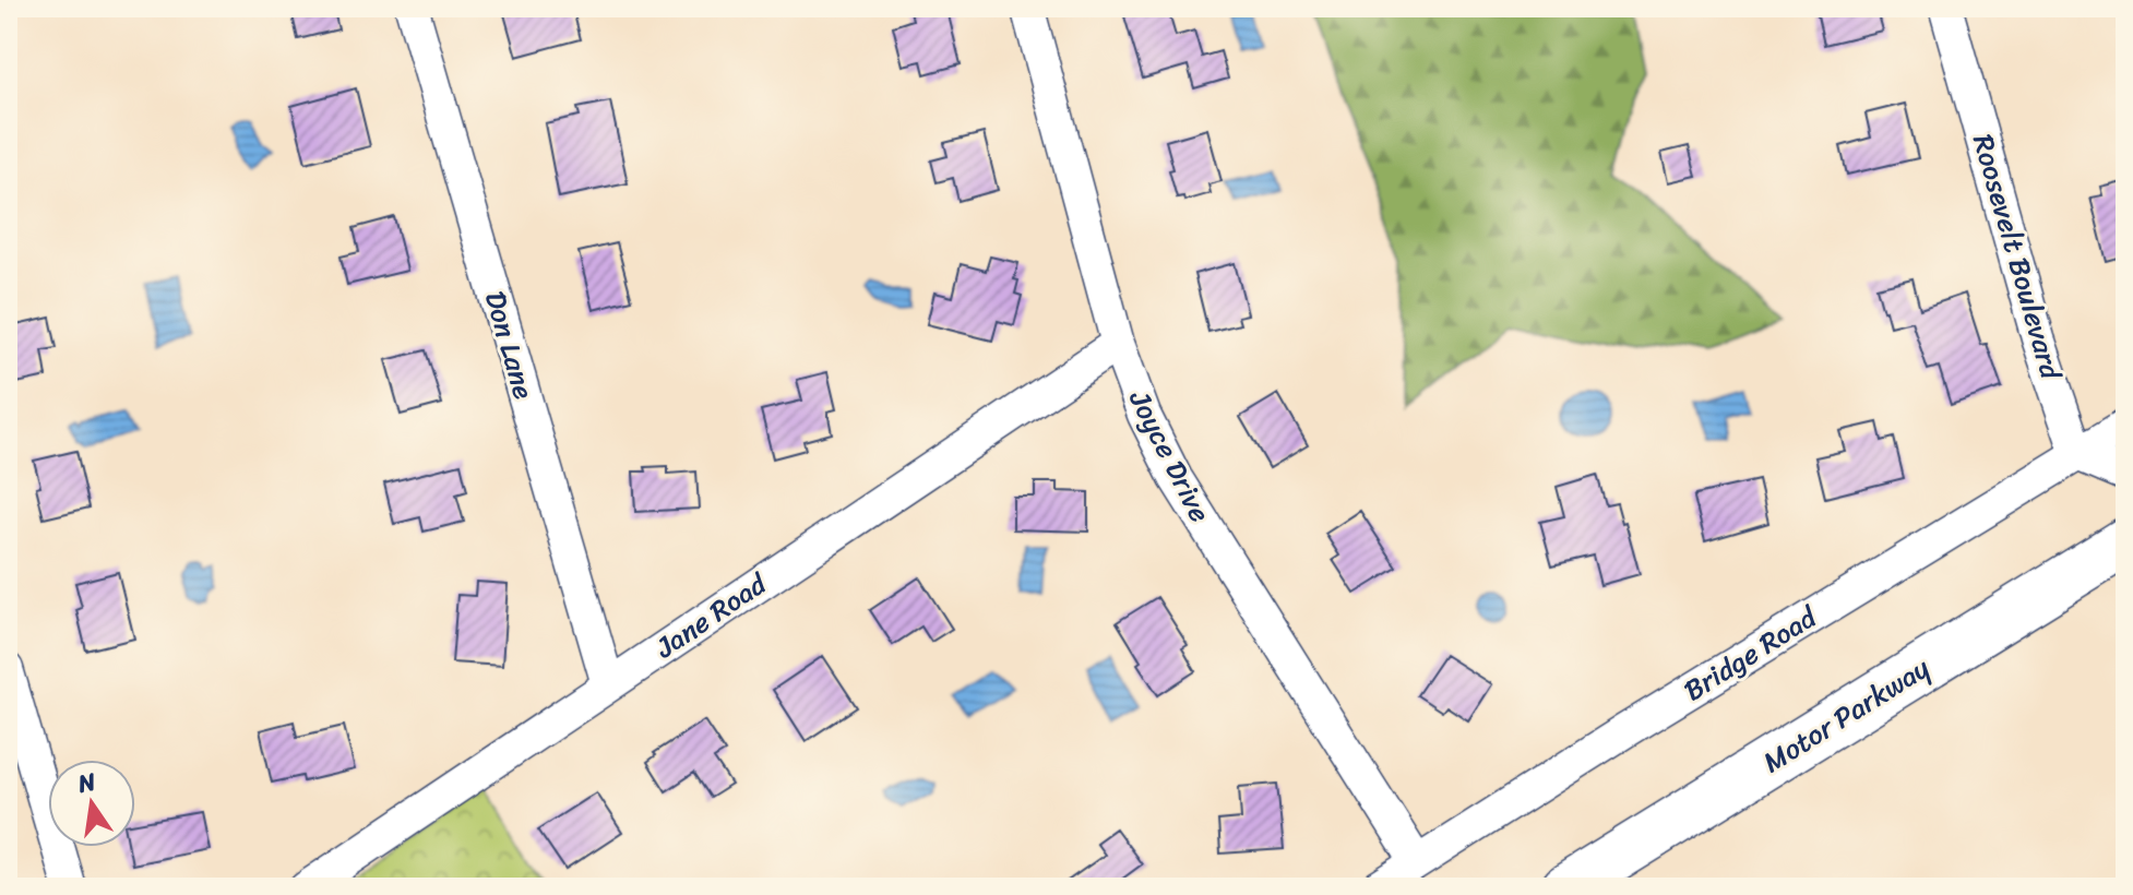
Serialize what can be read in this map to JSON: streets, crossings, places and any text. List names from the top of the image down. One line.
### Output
{"streets":{"main road":["Motor Parkway"],"street":["Roosevelt Boulevard","Don Lane","Joyce Drive","Jane Road","Bridge Road"]},"crossings":[["Roosevelt Boulevard","Bridge Road"],["Don Lane","Jane Road"],["Joyce Drive","Jane Road"],["Joyce Drive","Bridge Road"]],"north":"top"}
